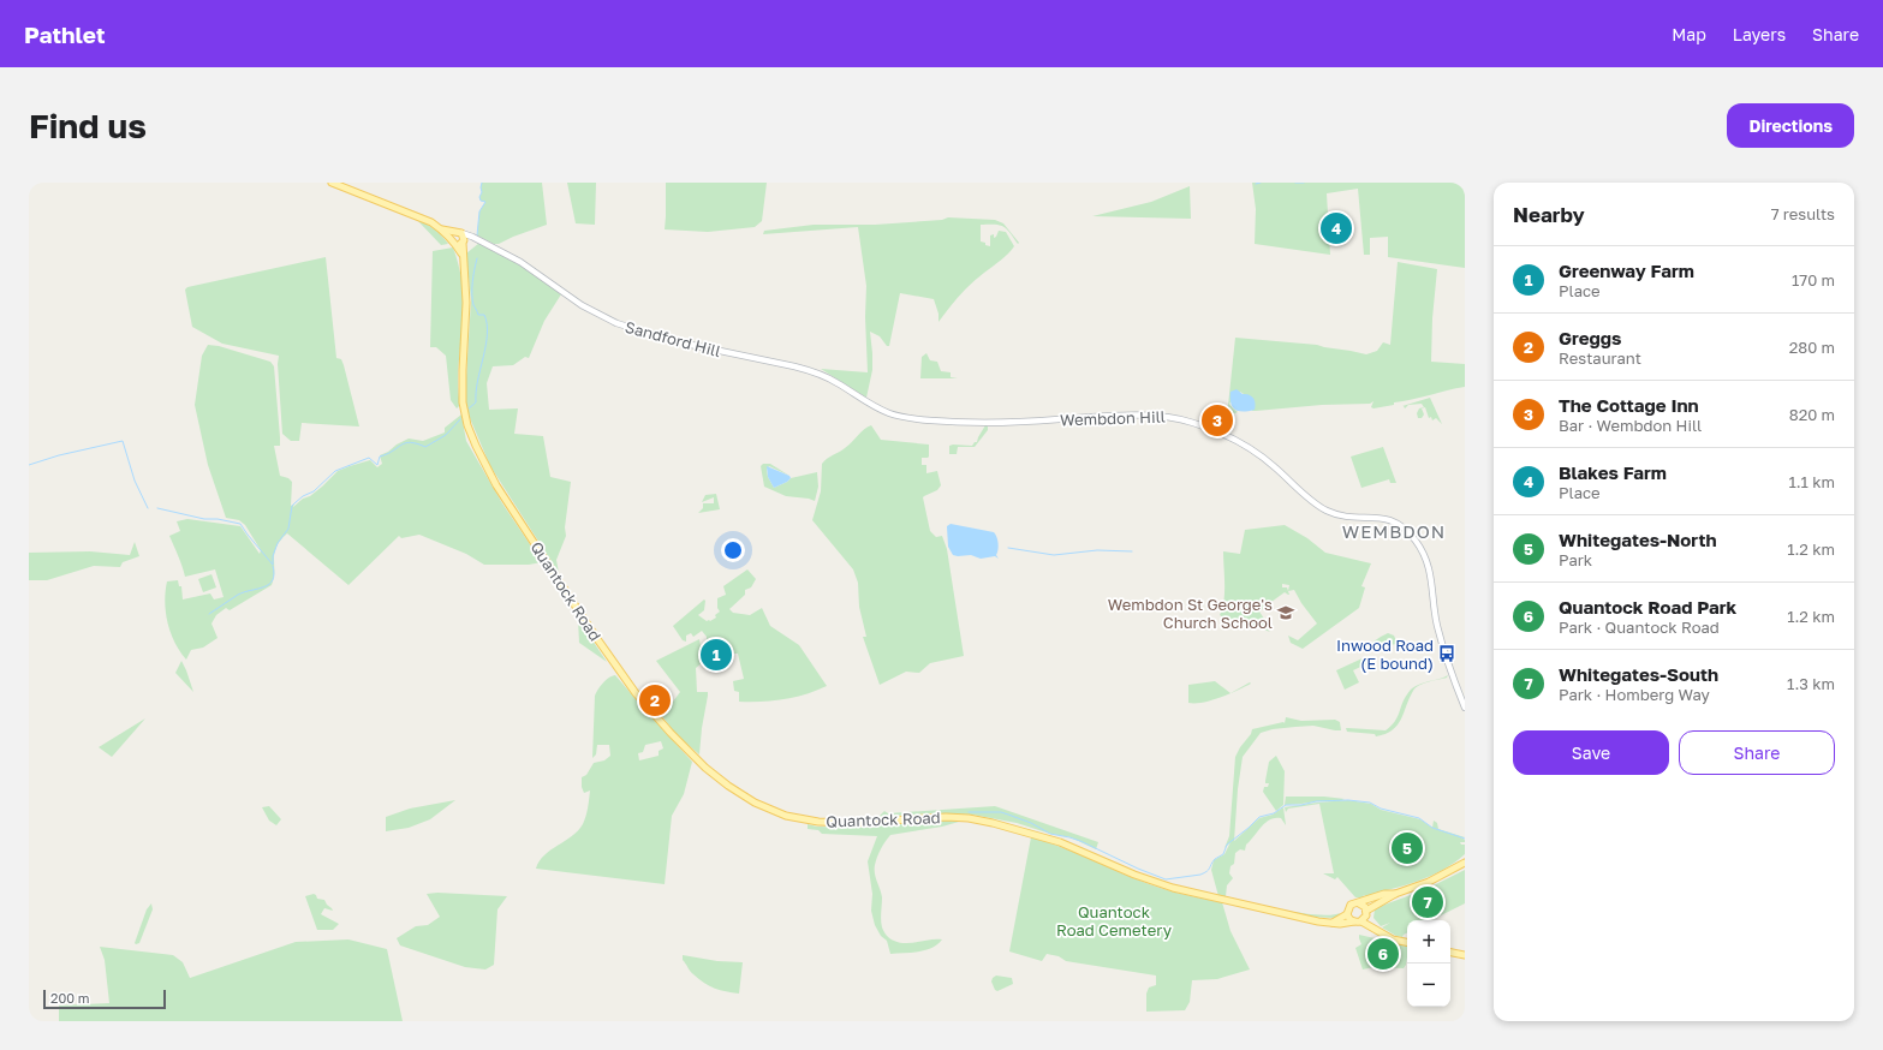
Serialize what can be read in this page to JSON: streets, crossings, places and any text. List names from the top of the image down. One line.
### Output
{"streets":{"main road":["Sandford Hill","Wembdon Hill","Quantock Road"]},"crossings":[["Sandford Hill","Wembdon Hill"]],"districts":["WEMBDON"],"parks":["Quantock Road Cemetery"],"places":{"school or university":["Wembdon St George's Church School"],"bus stop":["Inwood Road (E bound)"]},"scale_bar":"200 m","page":{"header":"Pathlet","nav":["Map","Layers","Share"],"buttons":["Directions",["Save","Share"]],"title":"Find us","heading":["Nearby","7 results"],"pins":["4","3","1","2","5","7","6"],"list":[{"mark":"1","name":"Greenway Farm","note":"Place","value":"170 m"},{"mark":"2","name":"Greggs","note":"Restaurant","value":"280 m"},{"mark":"3","name":"The Cottage Inn","note":"Bar · Wembdon Hill","value":"820 m"},{"mark":"4","name":"Blakes Farm","note":"Place","value":"1.1 km"},{"mark":"5","name":"Whitegates-North","note":"Park","value":"1.2 km"},{"mark":"6","name":"Quantock Road Park","note":"Park · Quantock Road","value":"1.2 km"},{"mark":"7","name":"Whitegates-South","note":"Park · Homberg Way","value":"1.3 km"}],"map_buttons":["+","−"],"scale":"200 m"}}
